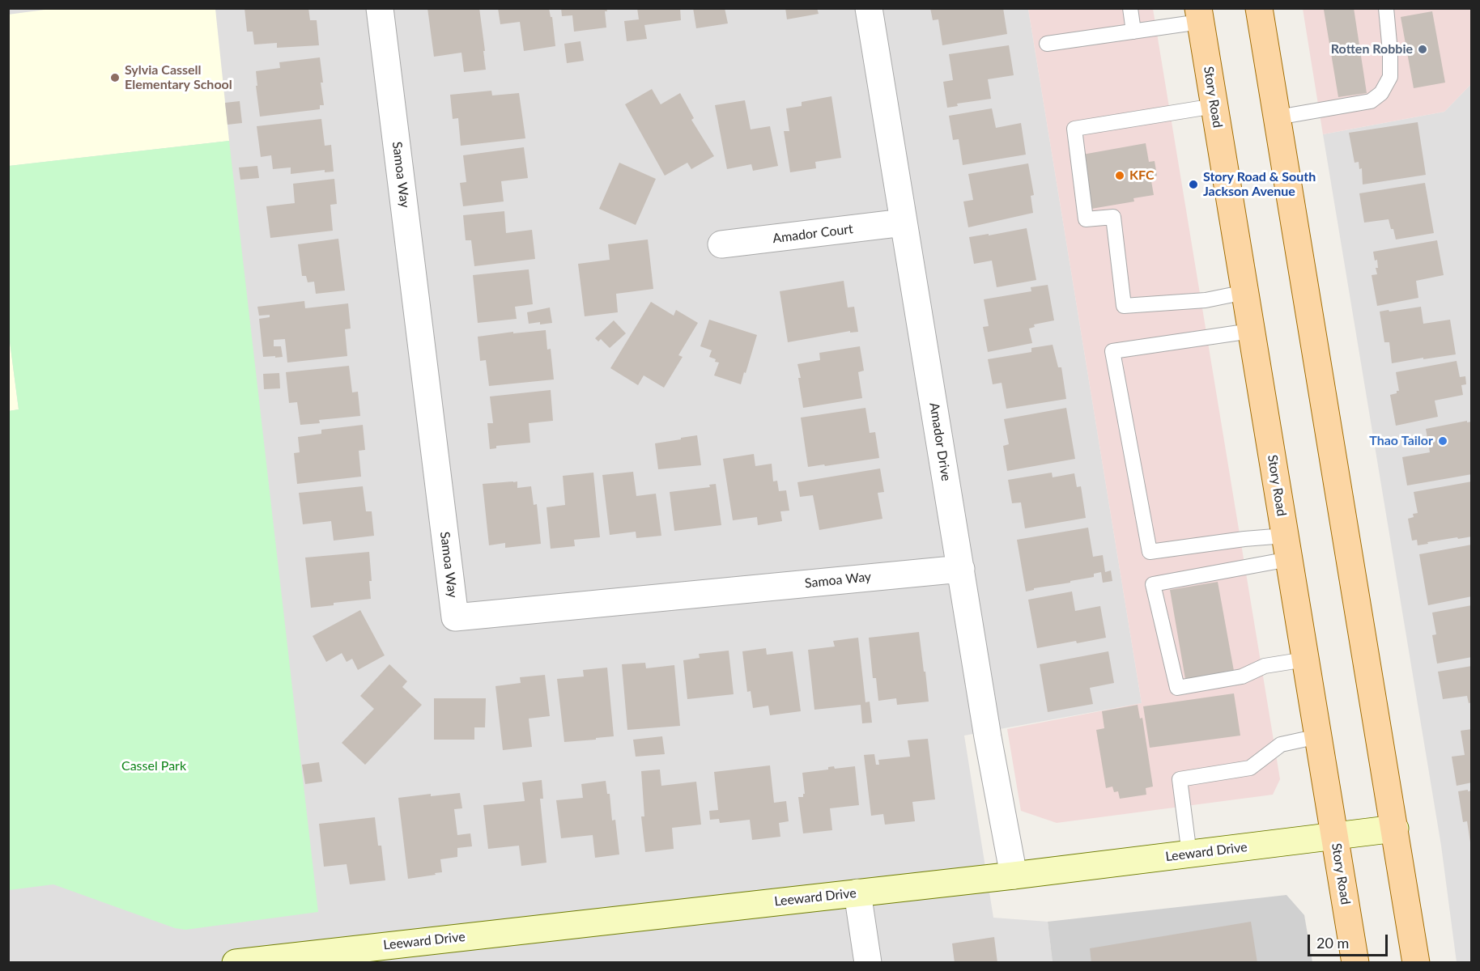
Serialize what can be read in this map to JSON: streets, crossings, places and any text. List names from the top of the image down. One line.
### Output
{"streets":{"main road":["Story Road"],"street":["Samoa Way","Amador Court","Amador Drive","Leeward Drive"]},"crossings":[["Story Road","Leeward Drive"],["Samoa Way","Amador Drive"],["Amador Court","Amador Drive"],["Amador Drive","Leeward Drive"]],"parks":["Cassel Park"],"places":["Rotten Robbie","Sylvia Cassell Elementary School","KFC","Story Road & South Jackson Avenue","Thao Tailor"],"scale_bar":"20 m"}
